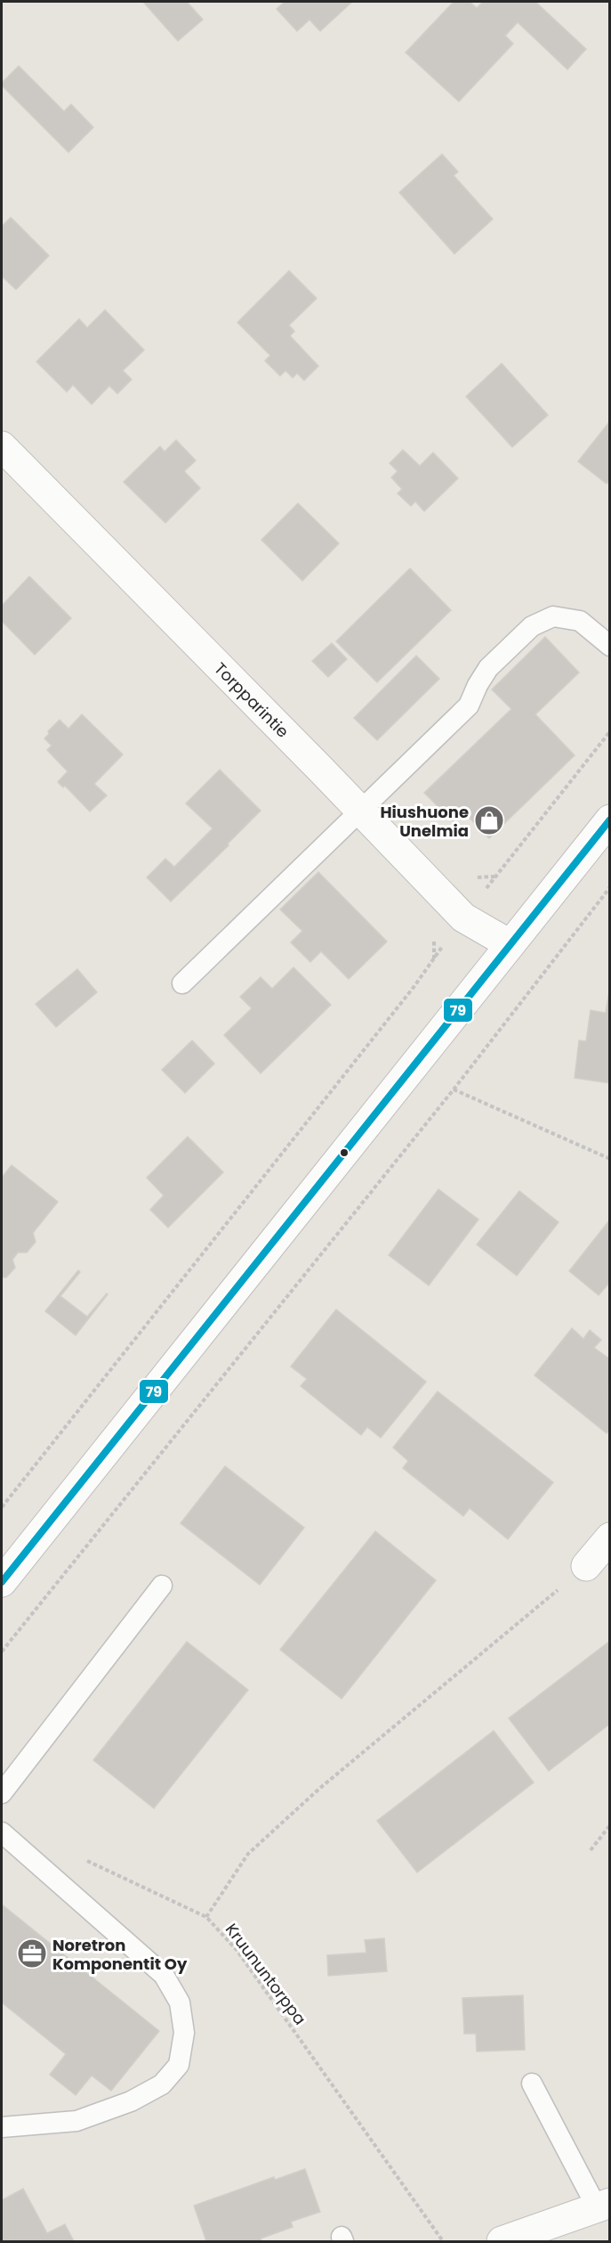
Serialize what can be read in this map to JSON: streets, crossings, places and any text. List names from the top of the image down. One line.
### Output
{"streets":{"main road":["Torpparintie"],"path":["Kruununtorppa"]},"places":{"shop":["Hiushuone Unelmia"],"office":["Noretron Komponentit Oy"]},"lines":["transit line 79"]}
